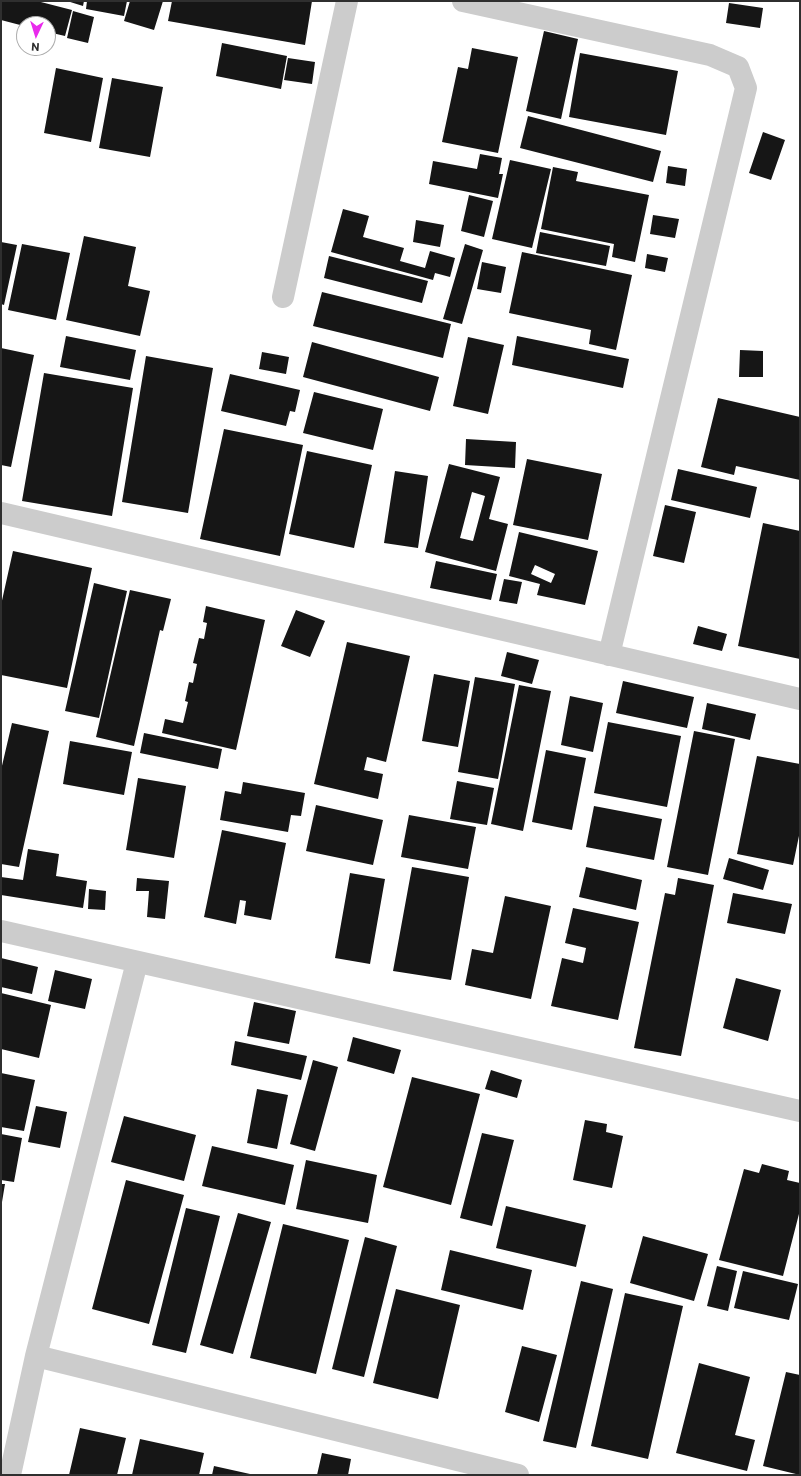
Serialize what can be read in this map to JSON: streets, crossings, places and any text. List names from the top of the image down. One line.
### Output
{"north":"bottom"}
